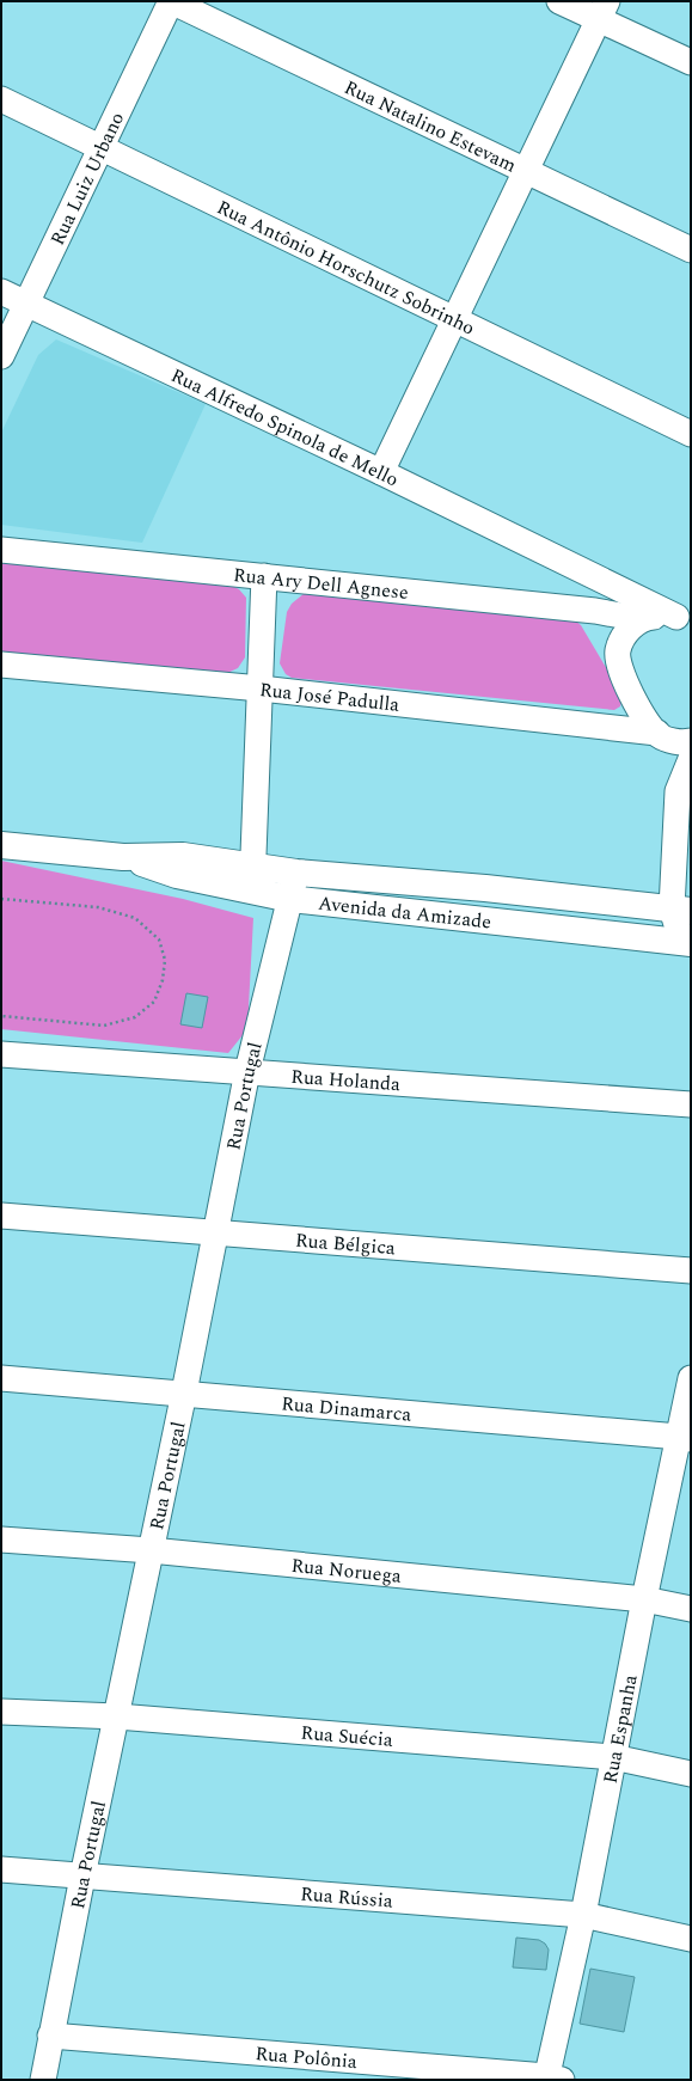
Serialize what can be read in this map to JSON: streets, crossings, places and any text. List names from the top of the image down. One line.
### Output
{"streets":{"main road":["Avenida da Amizade"],"street":["Rua Natalino Estevam","Rua Luiz Urbano","Rua Antônio Horschutz Sobrinho","Rua Alfredo Spinola de Mello","Rua Ary Dell Agnese","Rua José Padulla","Rua Holanda","Rua Portugal","Rua Bélgica","Rua Dinamarca","Rua Noruega","Rua Espanha","Rua Suécia","Rua Rússia","Rua Polônia"]},"crossings":[["Rua Natalino Estevam","Rua Luiz Urbano"],["Rua Luiz Urbano","Rua Antônio Horschutz Sobrinho"],["Rua Luiz Urbano","Rua Alfredo Spinola de Mello"],["Rua Alfredo Spinola de Mello","Rua Ary Dell Agnese"],["Avenida da Amizade","Rua Portugal"],["Rua Holanda","Rua Portugal"],["Rua Portugal","Rua Bélgica"],["Rua Portugal","Rua Dinamarca"],["Rua Portugal","Rua Noruega"],["Rua Portugal","Rua Suécia"],["Rua Portugal","Rua Rússia"],["Rua Portugal","Rua Polônia"],["Rua Dinamarca","Rua Espanha"],["Rua Noruega","Rua Espanha"],["Rua Espanha","Rua Suécia"],["Rua Espanha","Rua Rússia"],["Rua Espanha","Rua Polônia"]]}
